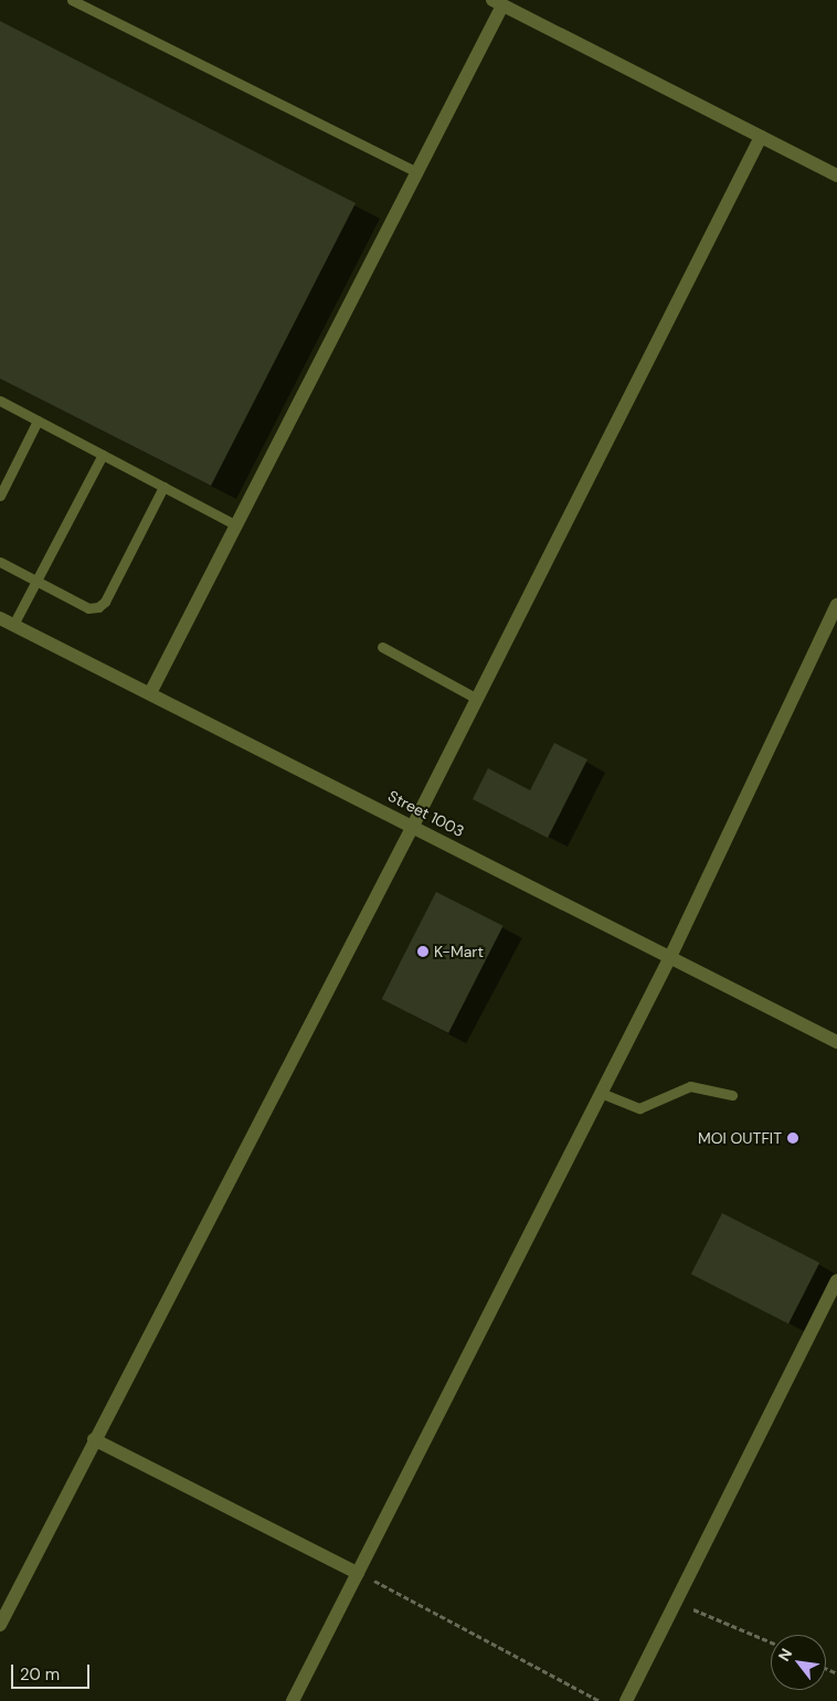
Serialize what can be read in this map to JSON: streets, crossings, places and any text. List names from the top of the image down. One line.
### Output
{"streets":{"street":["Street 1003"]},"places":["K-Mart","MOI OUTFIT"],"scale_bar":"20 m","north":"top left"}
